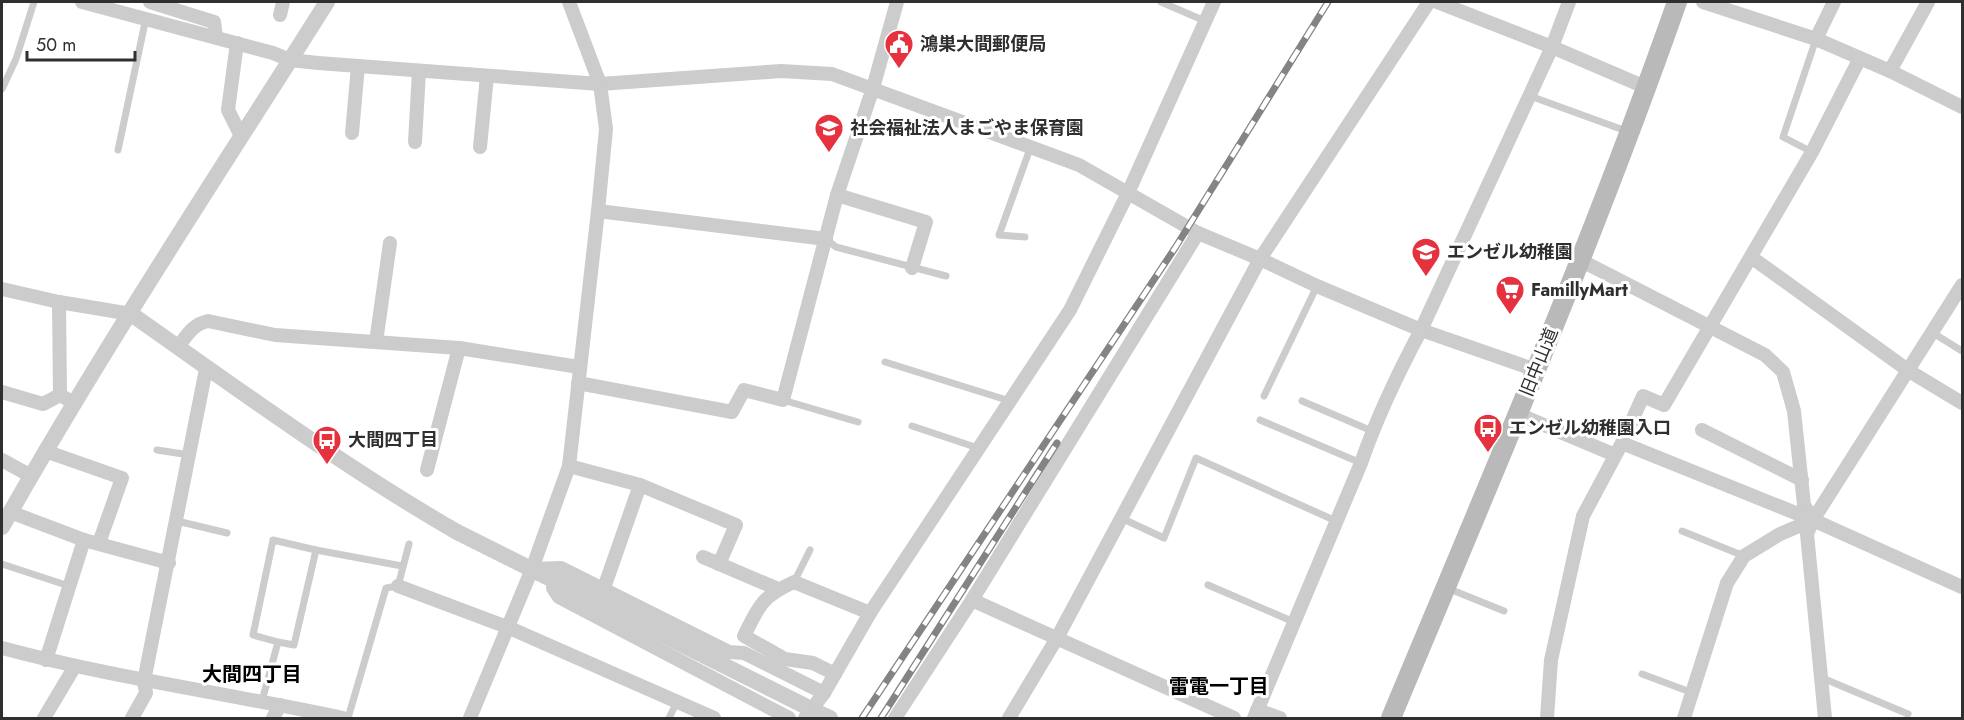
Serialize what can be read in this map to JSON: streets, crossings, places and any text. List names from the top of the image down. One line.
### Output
{"streets":{"main road":["旧中山道"]},"districts":["大間四丁目","雷電一丁目"],"places":{"public building":["鴻巣大間郵便局"],"school or university":["社会福祉法人まごやま保育園","エンゼル幼稚園"],"supermarket":["FamillyMart"],"bus stop":["エンゼル幼稚園入口","大間四丁目"]},"scale_bar":"50 m"}
